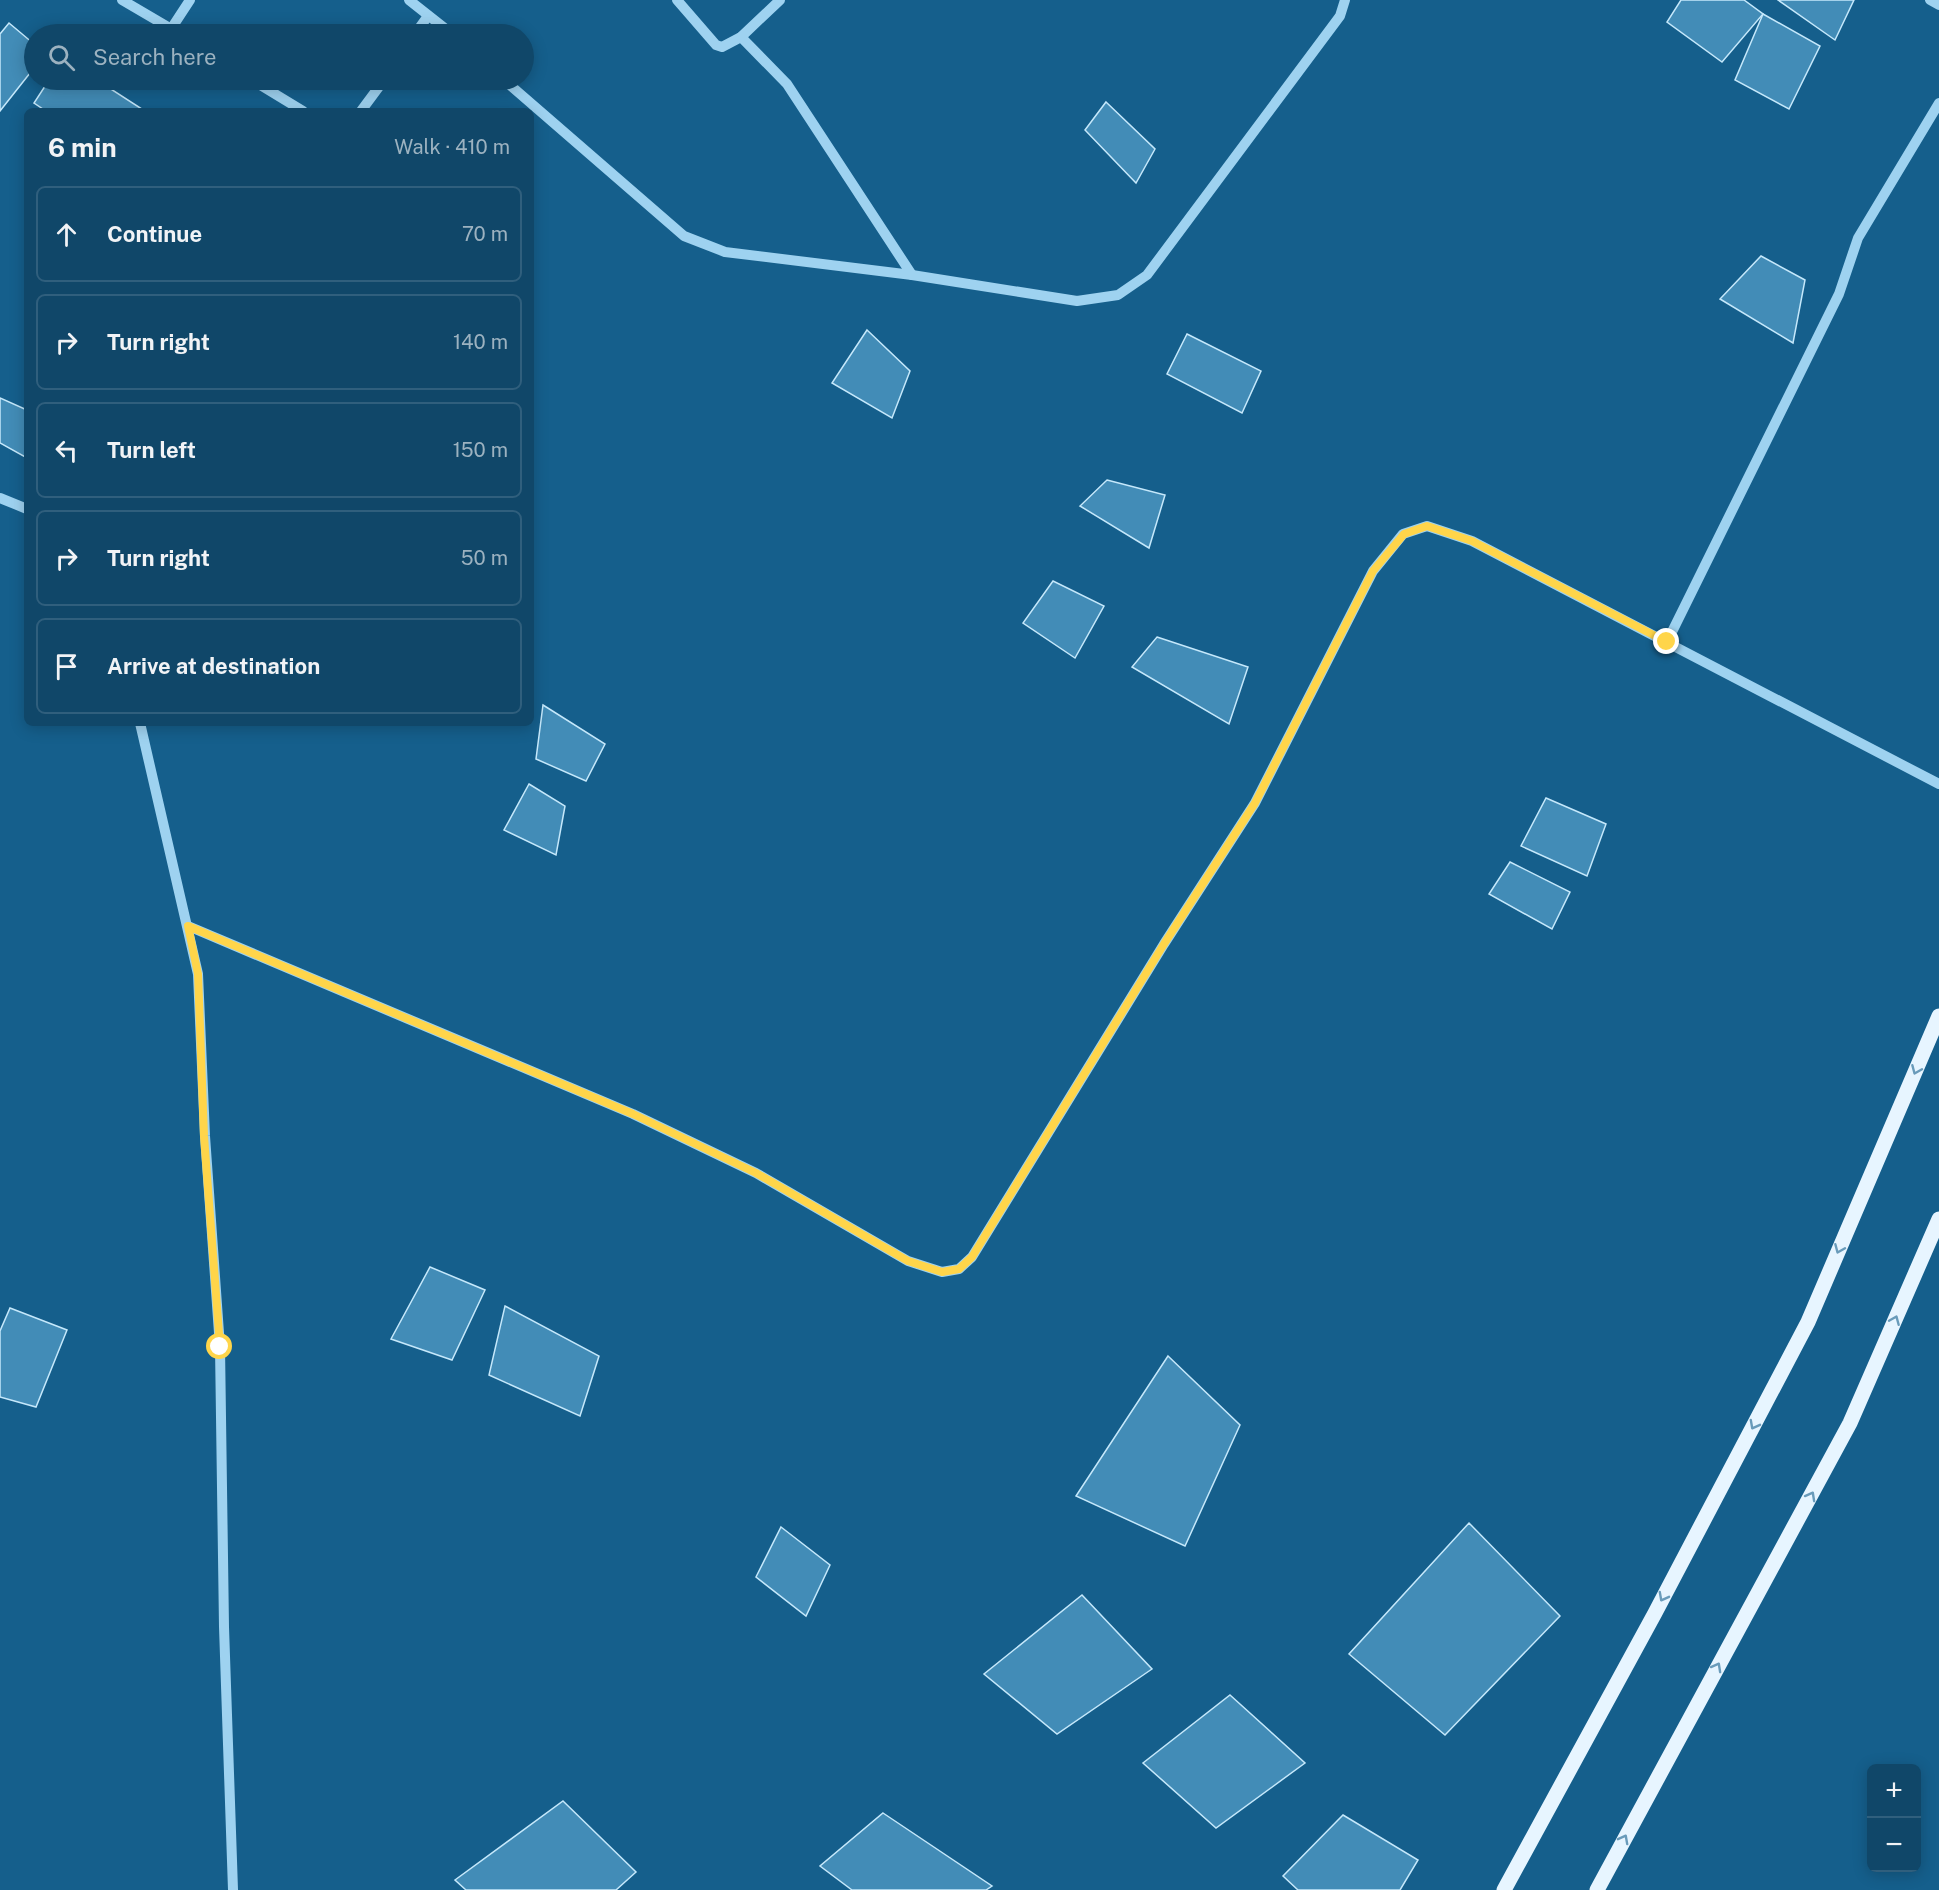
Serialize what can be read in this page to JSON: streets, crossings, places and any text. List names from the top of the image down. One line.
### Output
{"page":{"search":"Search here","heading":["6 min","Walk · 410 m"],"list":[["Continue","70 m"],["Turn right","140 m"],["Turn left","150 m"],["Turn right","50 m"],"Arrive at destination"],"map_buttons":["+","−"]}}
